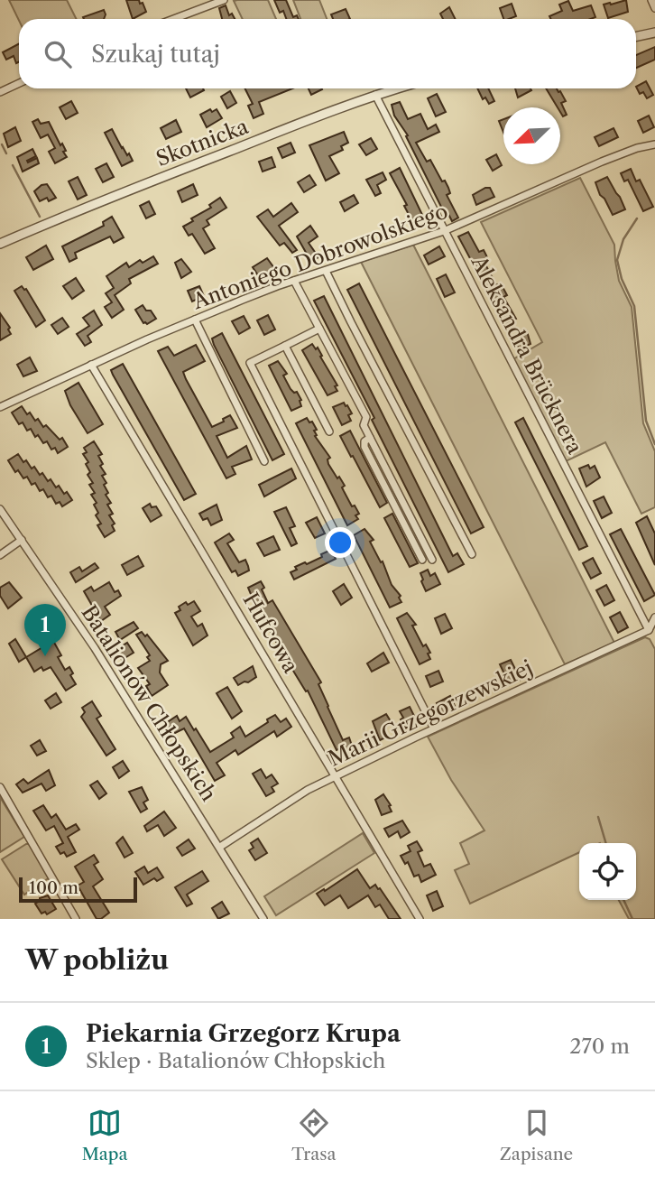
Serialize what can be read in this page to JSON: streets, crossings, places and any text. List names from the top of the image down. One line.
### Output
{"streets":{"street":["Skotnicka","Antoniego Dobrowolskiego","Aleksandra Brücknera","Hufcowa","Batalionów Chłopskich","Marii Grzegorzewskiej"]},"crossings":[["Skotnicka","Aleksandra Brücknera"],["Antoniego Dobrowolskiego","Aleksandra Brücknera"],["Antoniego Dobrowolskiego","Hufcowa"],["Aleksandra Brücknera","Marii Grzegorzewskiej"],["Hufcowa","Marii Grzegorzewskiej"],["Batalionów Chłopskich","Marii Grzegorzewskiej"]],"scale_bar":"100 m","north":"bottom left","page":{"search":"Szukaj tutaj","pins":"1","scale":"100 m","heading":"W pobliżu","list":[{"mark":"1","name":"Piekarnia Grzegorz Krupa","note":"Sklep · Batalionów Chłopskich","value":"270 m"}],"nav":["Mapa","Trasa","Zapisane"]}}
